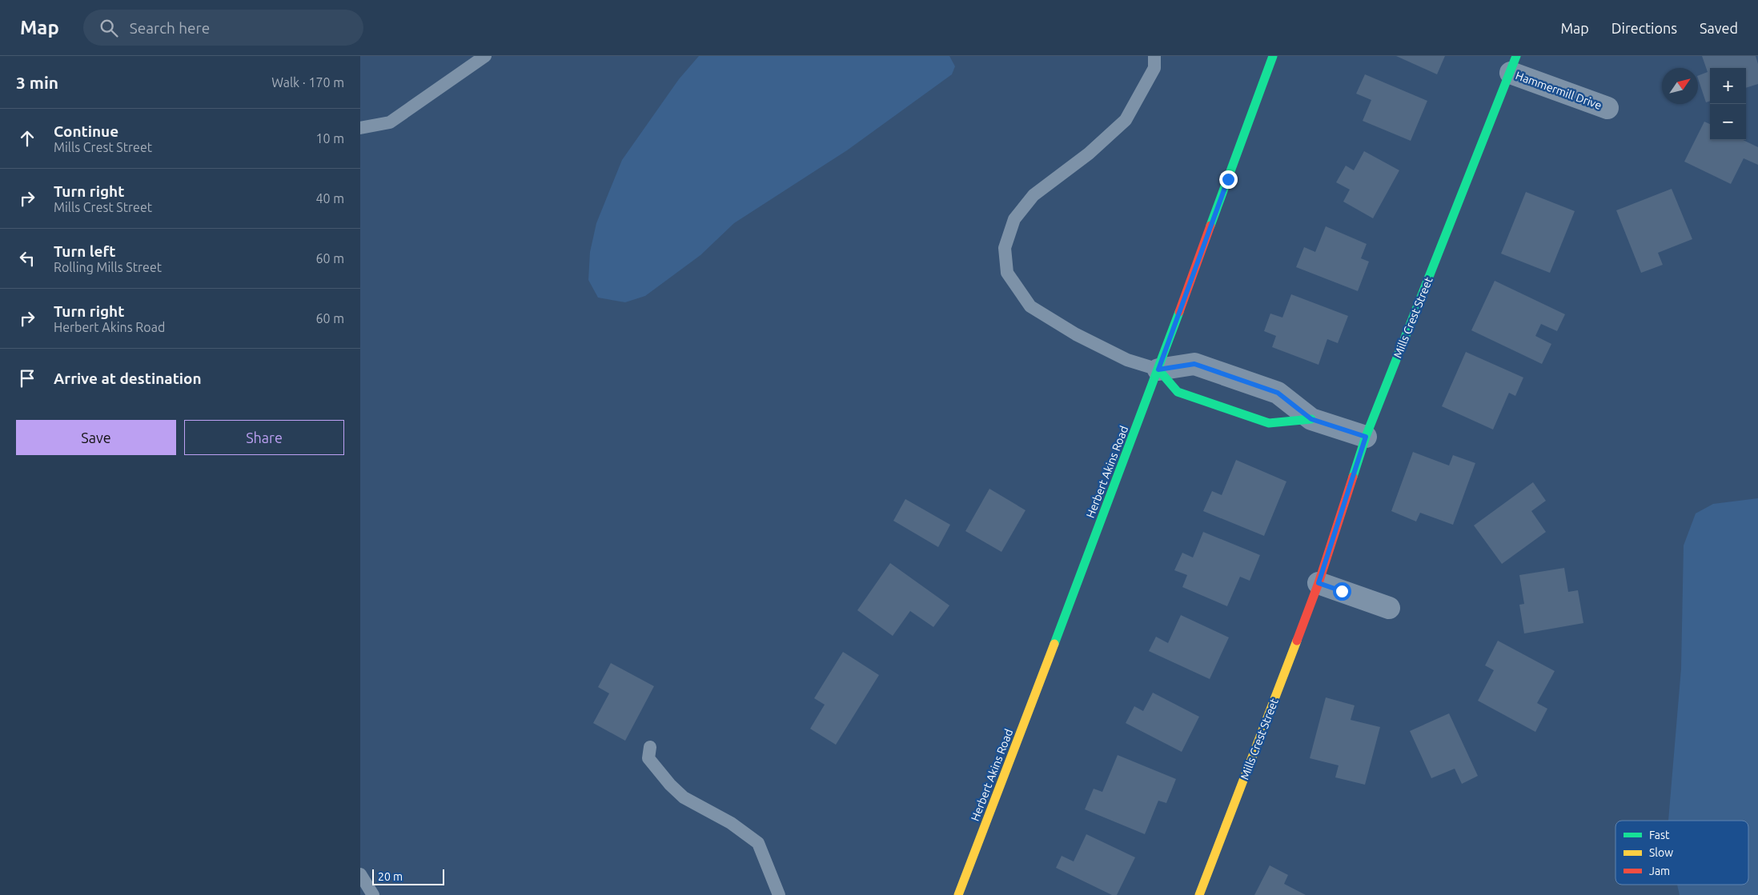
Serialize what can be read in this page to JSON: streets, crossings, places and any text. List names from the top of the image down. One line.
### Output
{"streets":{"street":["Hammermill Drive","Mills Crest Street","Herbert Akins Road"]},"crossings":[["Hammermill Drive","Mills Crest Street"]],"legend":["Fast","Slow","Jam"],"scale_bar":"20 m","north":"top right","page":{"header":"Map","search":"Search here","nav":["Map","Directions","Saved"],"heading":["3 min","Walk · 170 m"],"map_buttons":["+","−"],"list":[["Continue","Mills Crest Street","10 m"],["Turn right","Mills Crest Street","40 m"],["Turn left","Rolling Mills Street","60 m"],["Turn right","Herbert Akins Road","60 m"],"Arrive at destination"],"buttons":["Save","Share"],"scale":"20 m"}}
